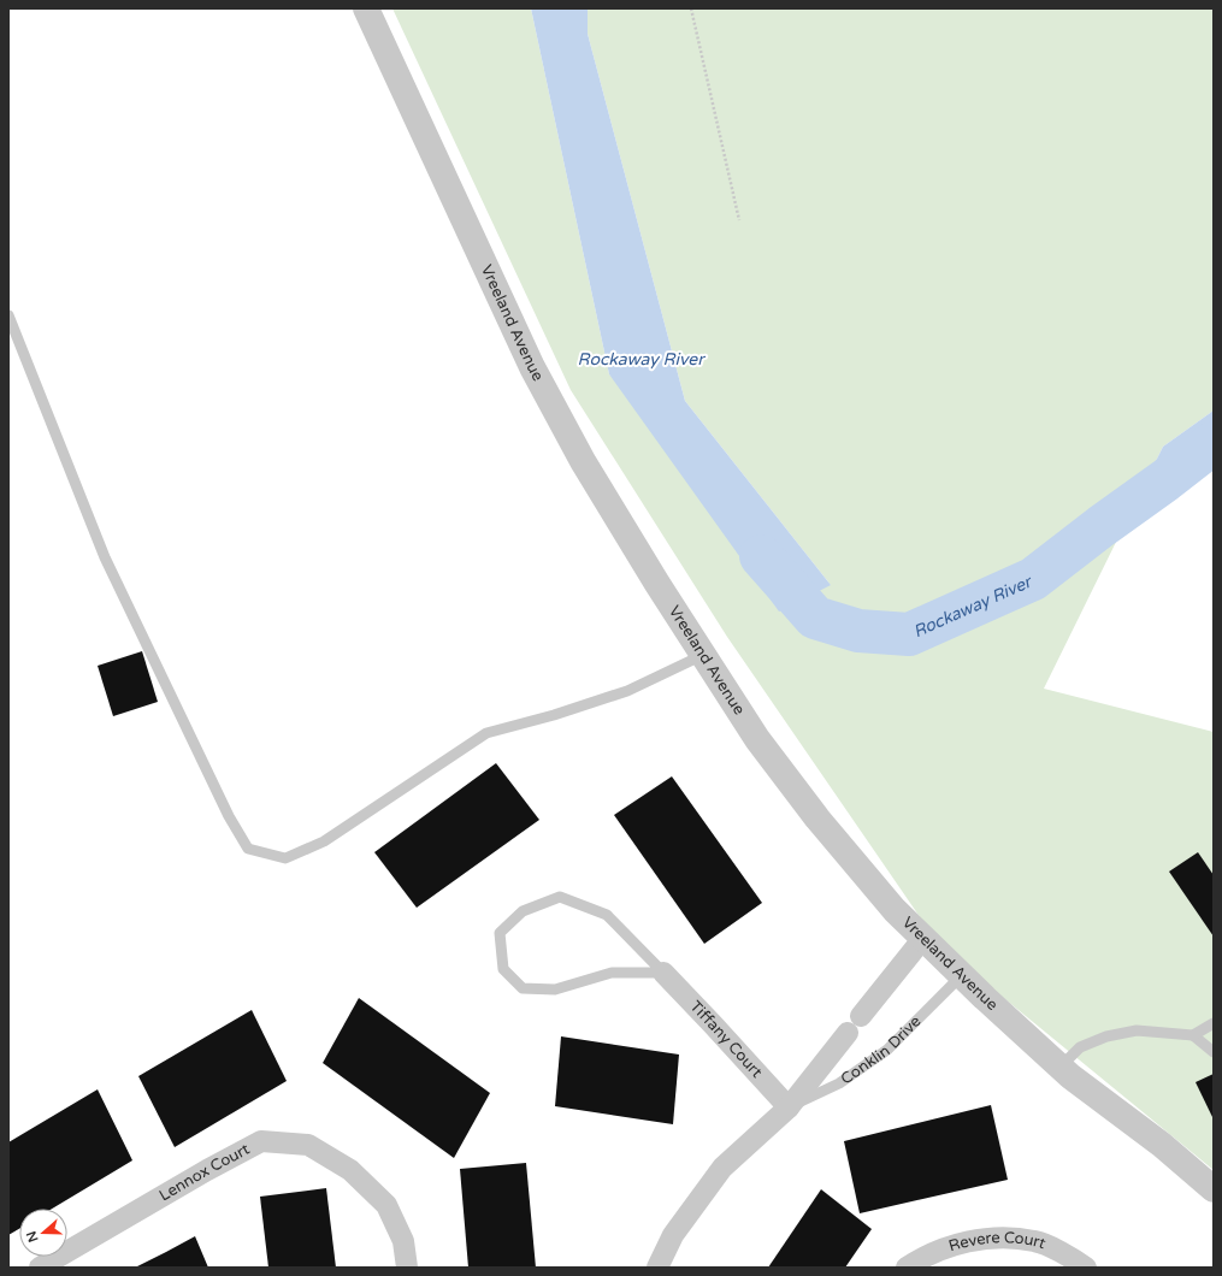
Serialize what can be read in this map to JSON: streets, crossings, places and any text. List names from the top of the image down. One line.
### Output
{"streets":{"street":["Vreeland Avenue","Tiffany Court","Conklin Drive","Lennox Court","Revere Court"]},"crossings":[["Vreeland Avenue","Conklin Drive"],["Tiffany Court","Conklin Drive"]],"water":["Rockaway River"],"north":"left"}
